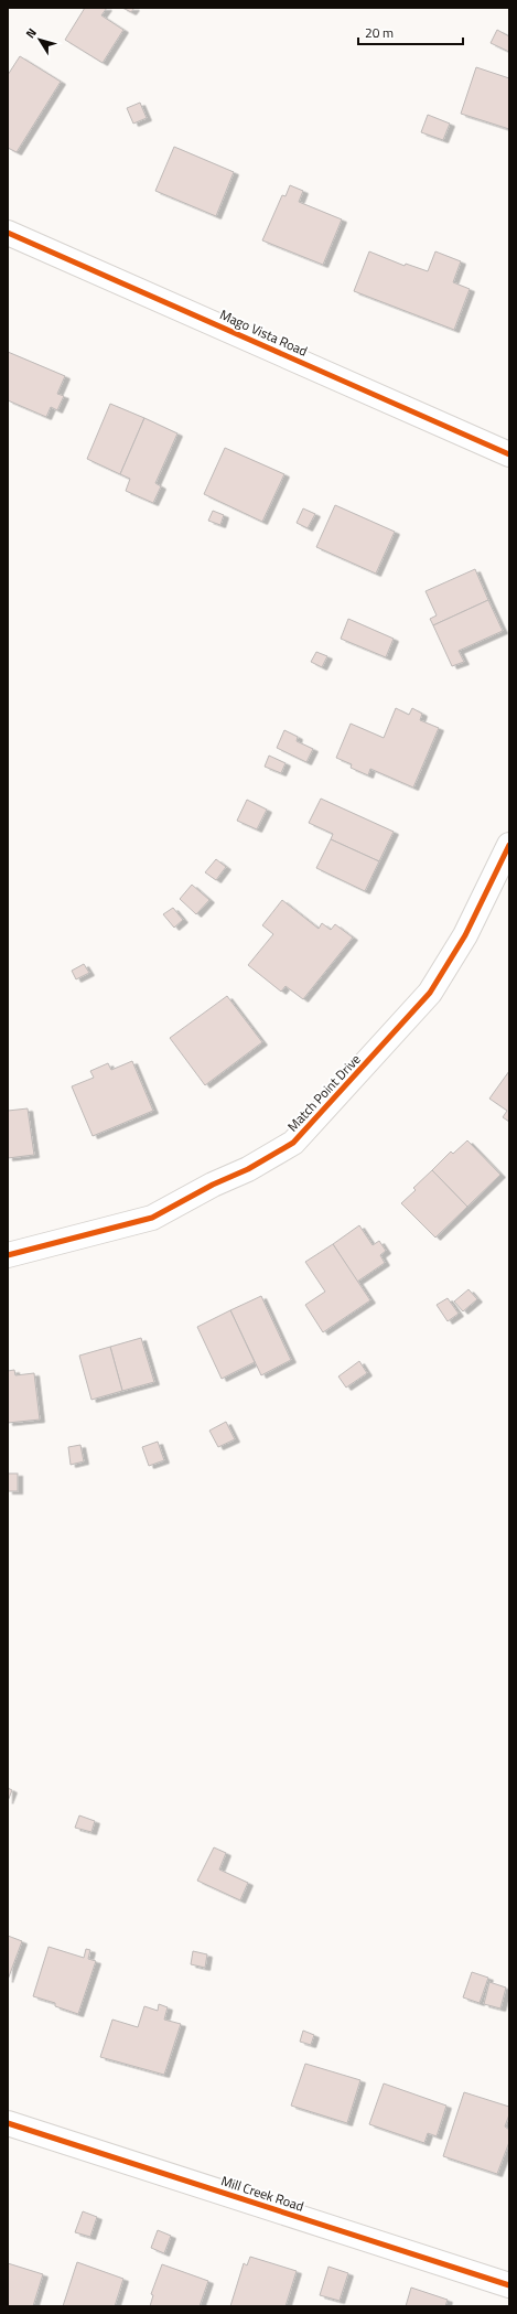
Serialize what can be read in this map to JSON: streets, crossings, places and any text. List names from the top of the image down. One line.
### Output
{"streets":{"street":["Mago Vista Road","Match Point Drive","Mill Creek Road"]},"scale_bar":"20 m","north":"top left"}
